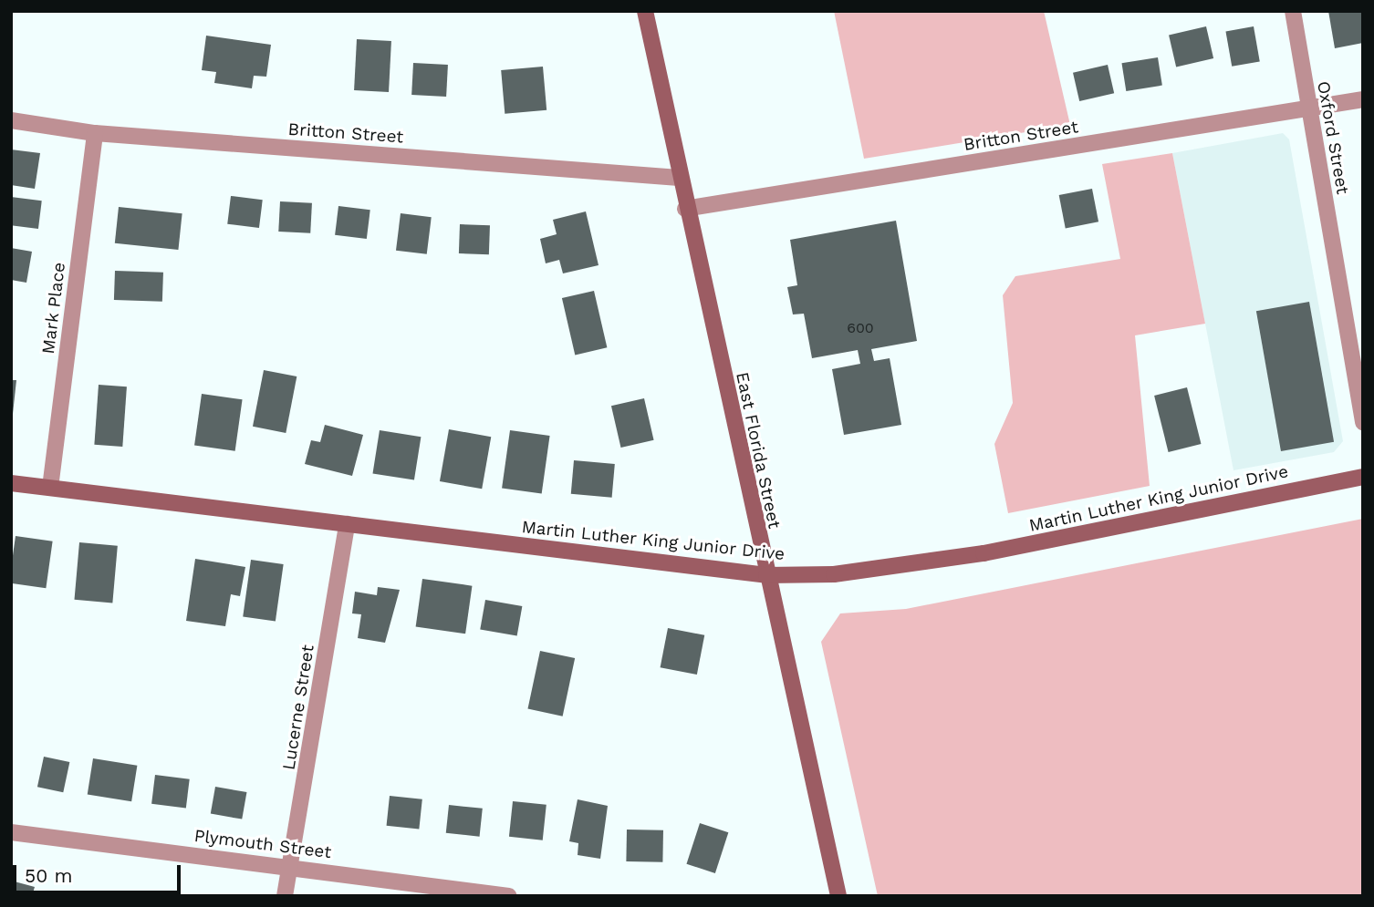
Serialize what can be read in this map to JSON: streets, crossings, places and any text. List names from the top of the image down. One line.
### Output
{"streets":{"main road":["East Florida Street","Martin Luther King Junior Drive"],"street":["Britton Street","Oxford Street","Mark Place","Lucerne Street","Plymouth Street"]},"crossings":[["Britton Street","Oxford Street"],["Britton Street","Mark Place"],["Britton Street","East Florida Street"],["Mark Place","Martin Luther King Junior Drive"],["East Florida Street","Martin Luther King Junior Drive"],["Martin Luther King Junior Drive","Lucerne Street"],["Lucerne Street","Plymouth Street"]],"house_numbers":["600"],"scale_bar":"50 m"}
